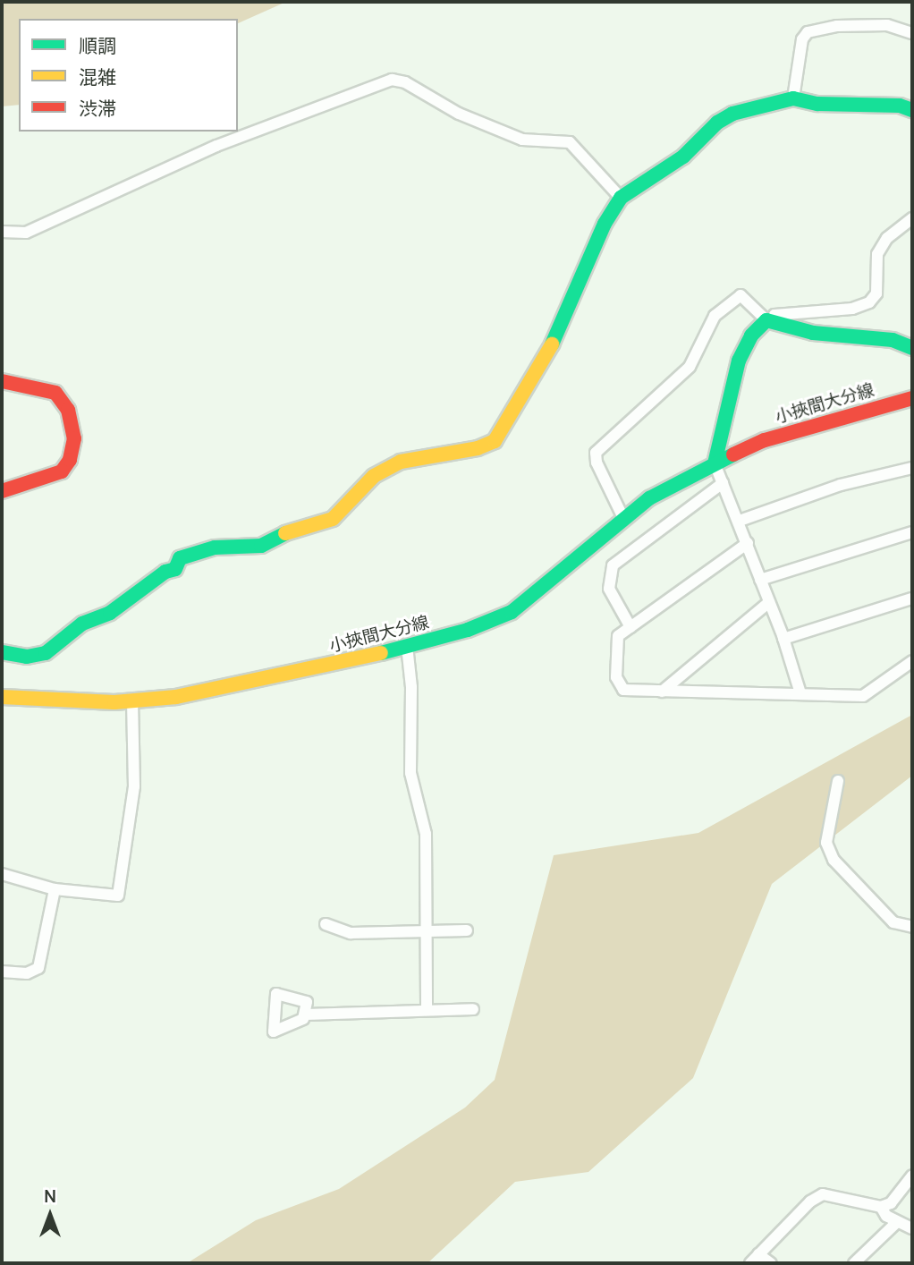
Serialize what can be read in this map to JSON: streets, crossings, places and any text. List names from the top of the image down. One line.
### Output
{"streets":{"main road":["小挾間大分線"]},"legend":["順調","混雑","渋滞"],"north":"top"}
